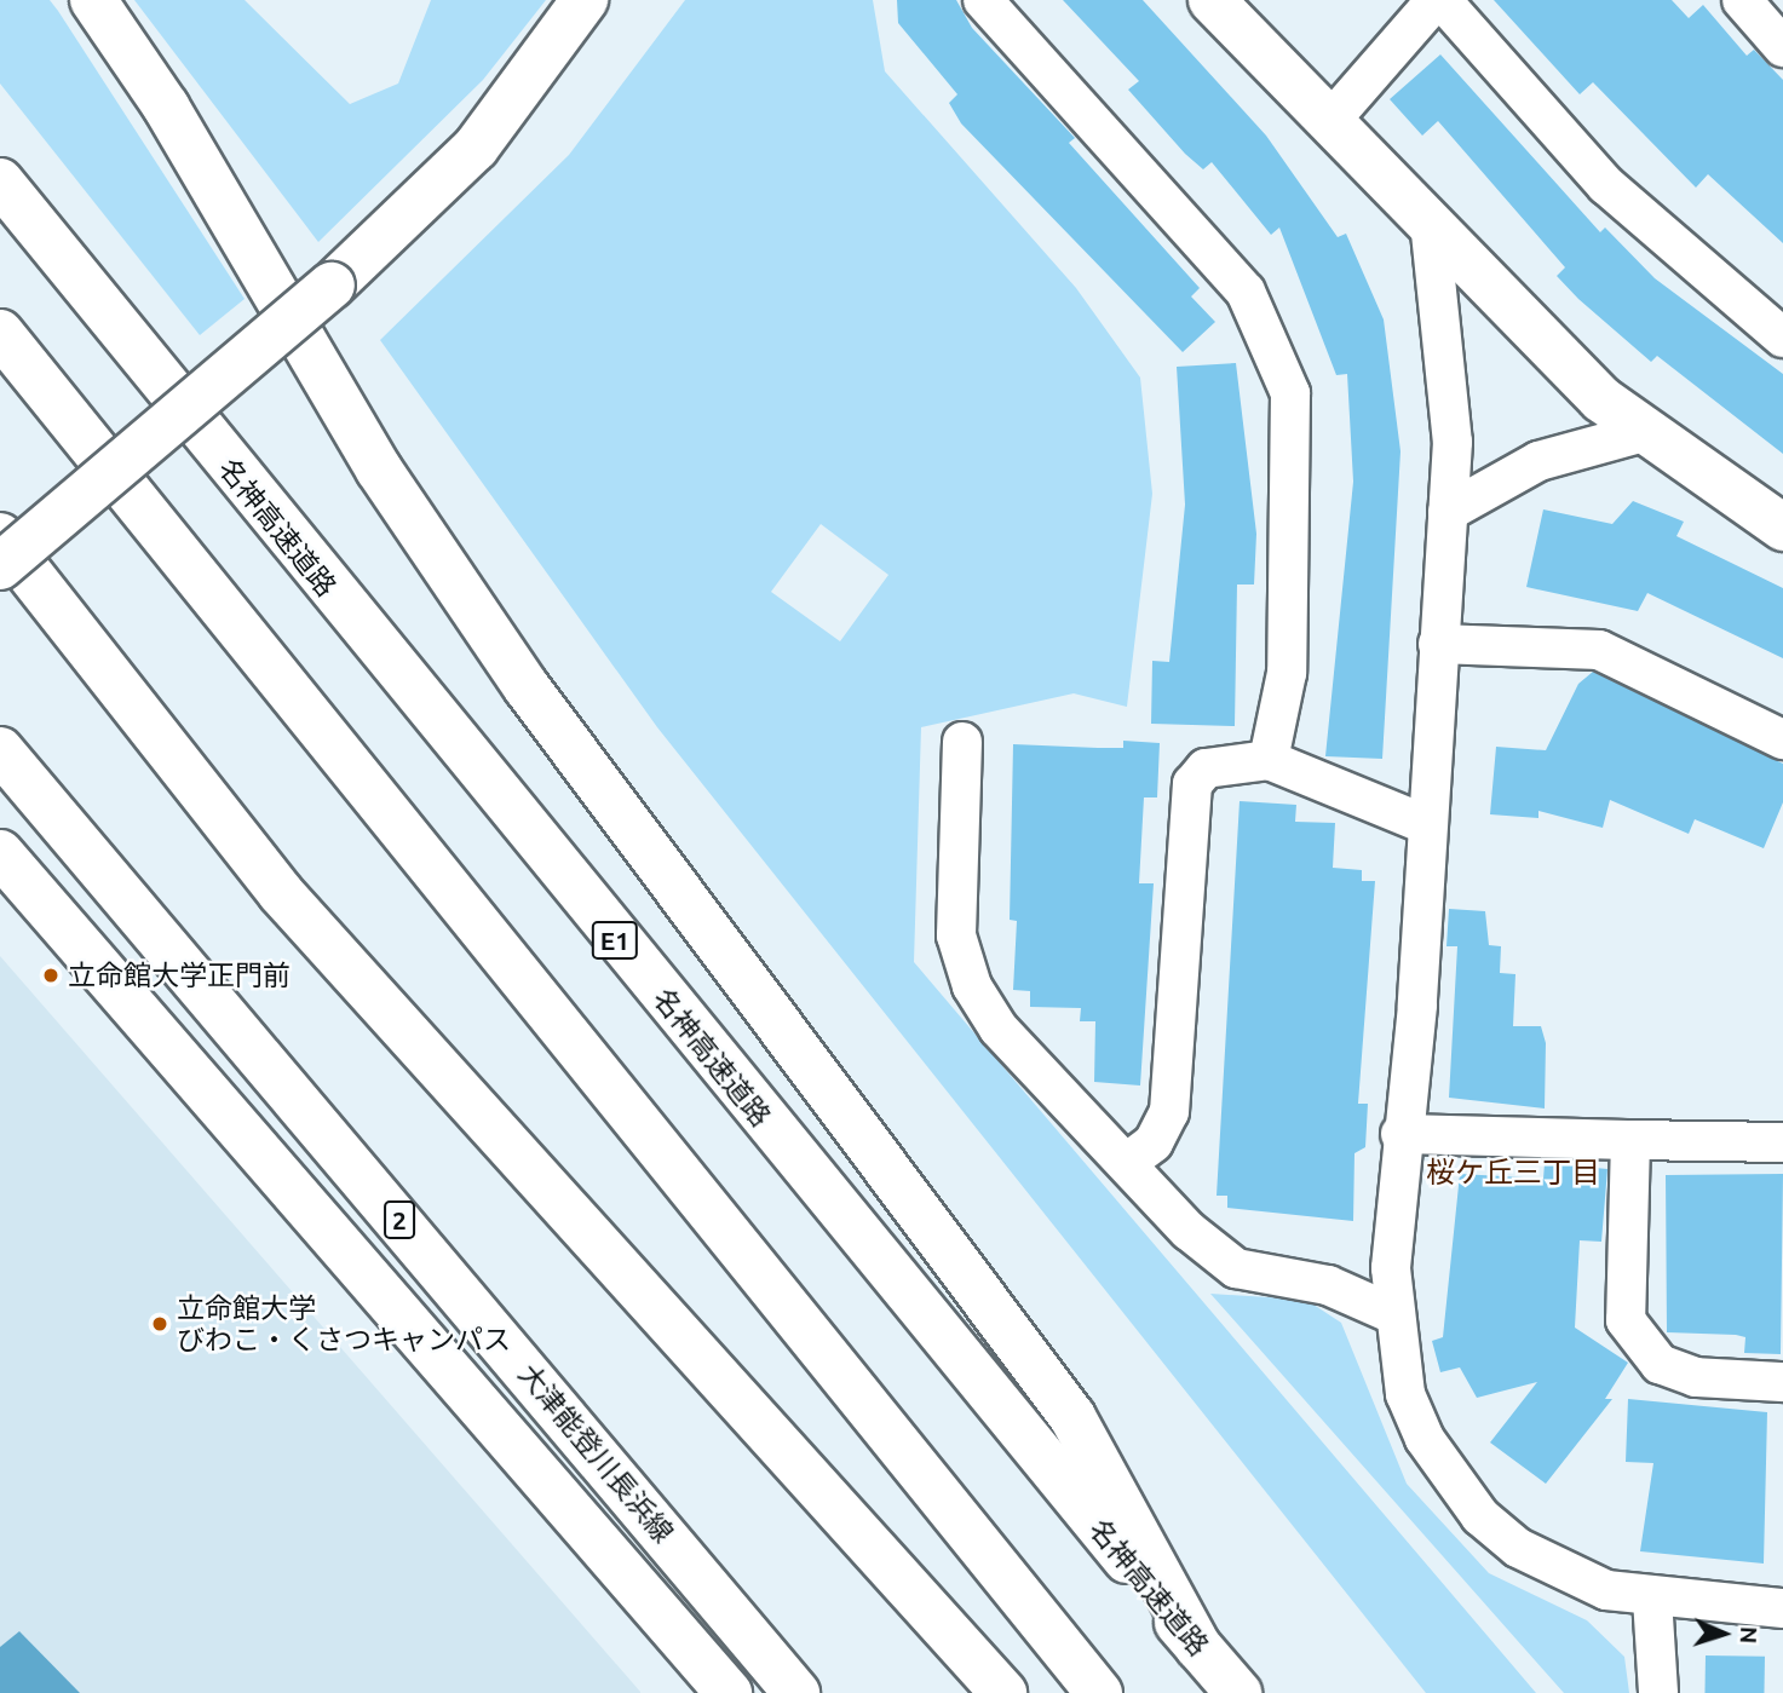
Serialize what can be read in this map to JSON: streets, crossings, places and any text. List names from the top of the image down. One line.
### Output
{"streets":{"main road":["名神高速道路","E1","2","大津能登川長浜線"]},"districts":["桜ケ丘三丁目"],"places":["立命館大学正門前","立命館大学 びわこ・くさつキャンパス"],"north":"right"}
